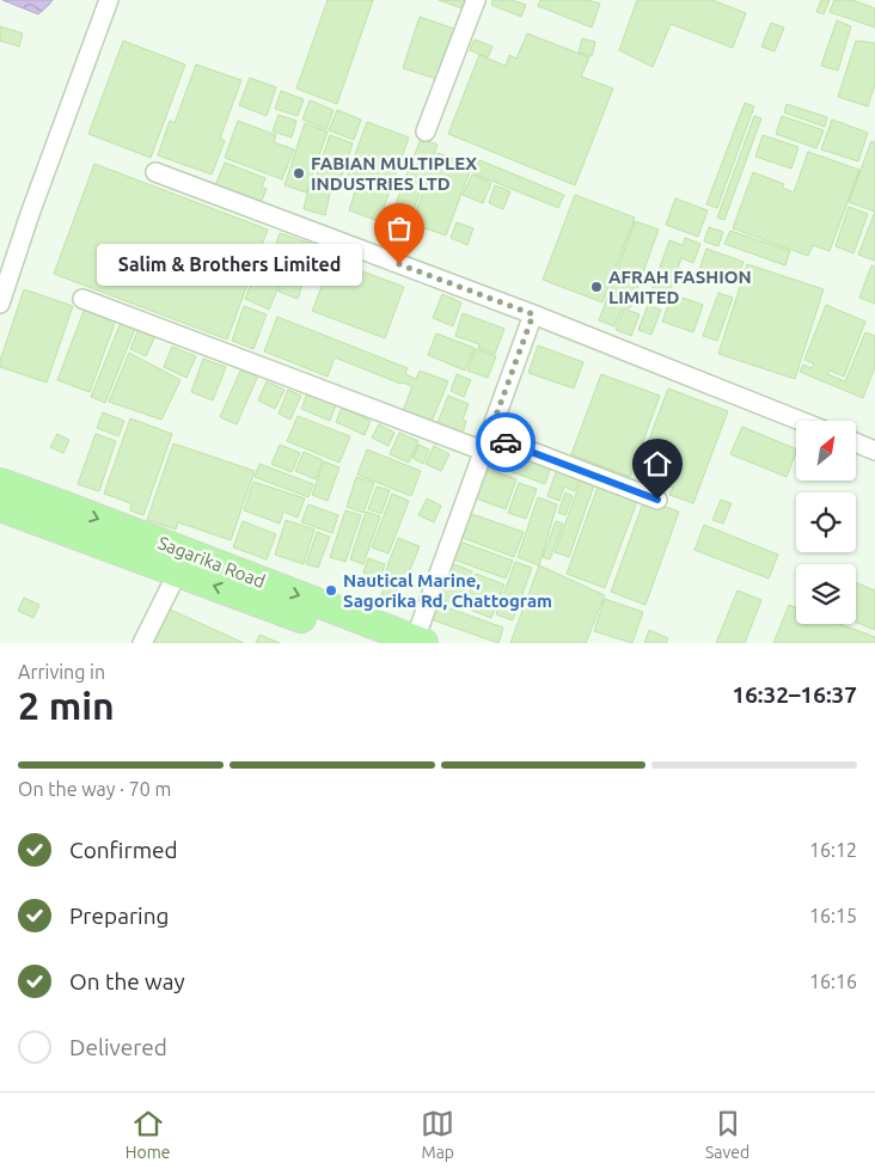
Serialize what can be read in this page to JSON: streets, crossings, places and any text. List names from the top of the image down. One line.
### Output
{"streets":{"main road":["Sagarika Road"]},"places":["FABIAN MULTIPLEX INDUSTRIES LTD","Salim & Brothers Limited","AFRAH FASHION LIMITED","Nautical Marine, Sagorika Rd, Chattogram"],"north":"top right","page":{"bubble":"Salim & Brothers Limited","heading":["2 min","Arriving in","16:32–16:37"],"bar":"On the way · 70 m","list":[["Confirmed","16:12"],["Preparing","16:15"],["On the way","16:16"],"Delivered"],"tabs":["Home","Map","Saved"]}}
